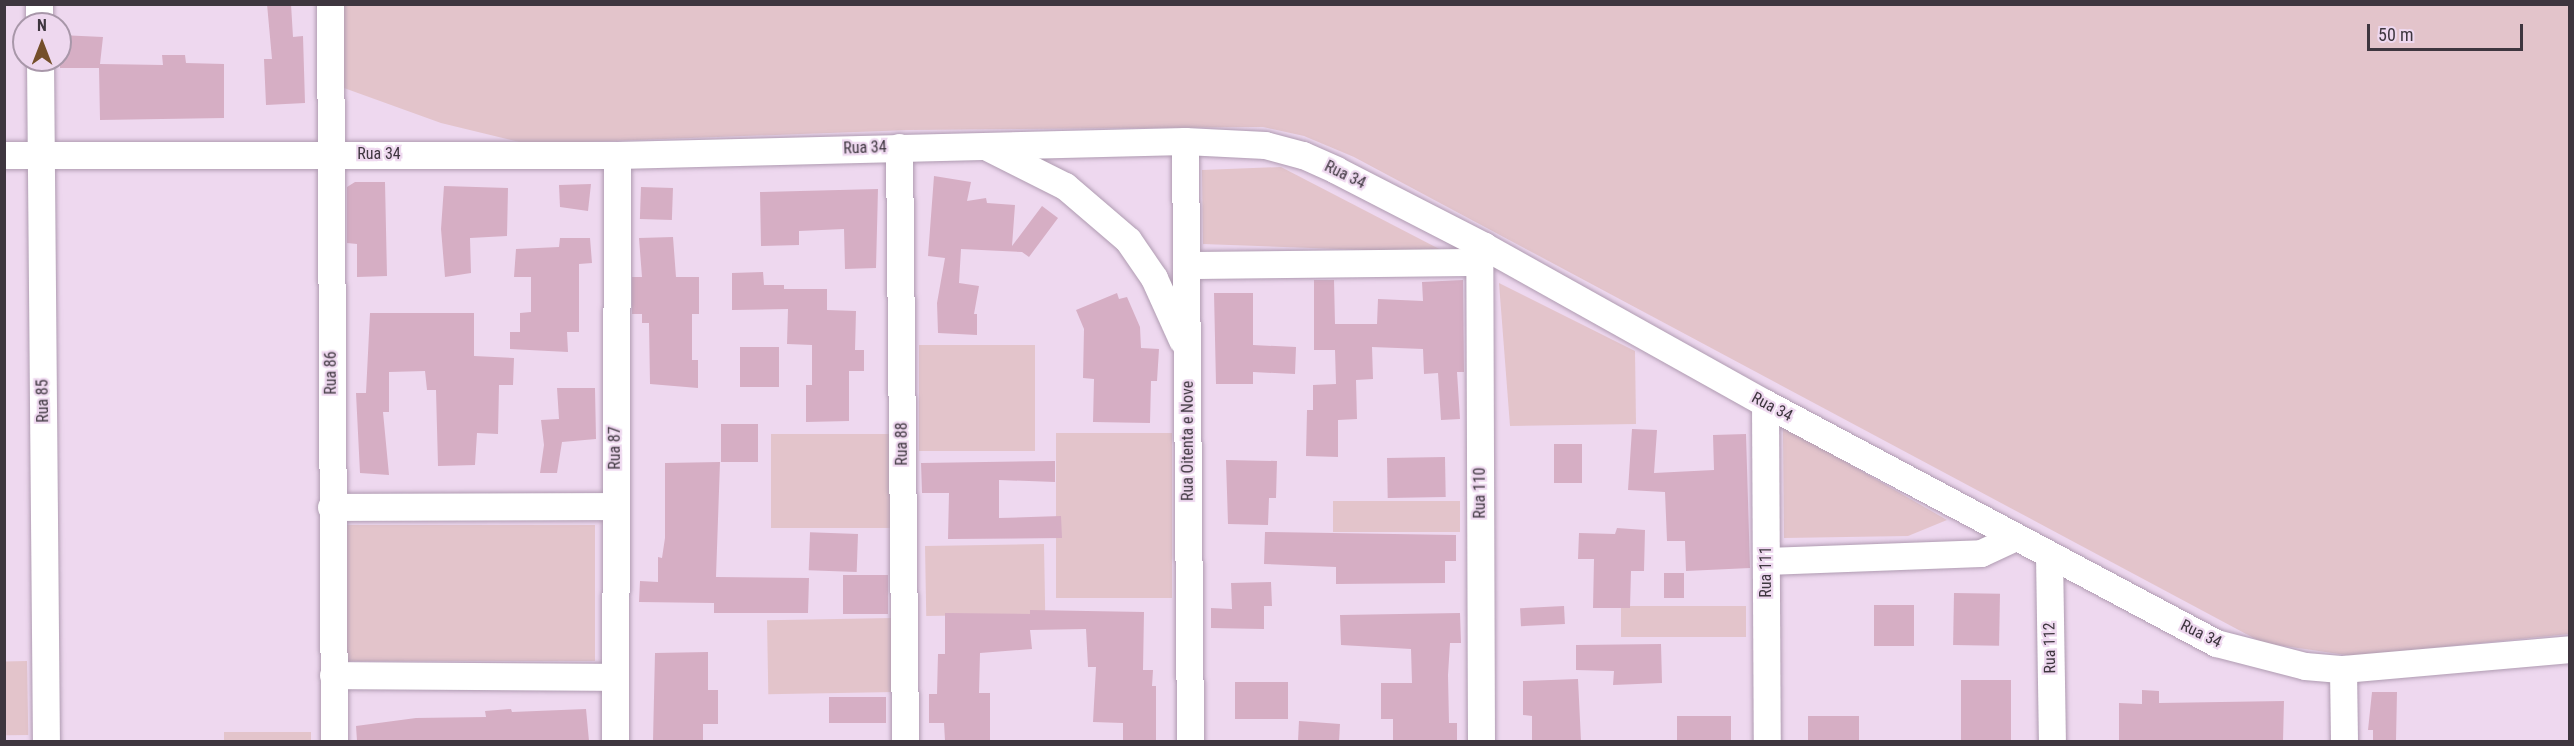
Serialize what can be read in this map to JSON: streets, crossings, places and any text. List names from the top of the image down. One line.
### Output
{"streets":{"street":["Rua 34","Rua 86","Rua 85","Rua Oitenta e Nove","Rua 88","Rua 87","Rua 110","Rua 111","Rua 112"]},"crossings":[["Rua 34","Rua 86"],["Rua 34","Rua 85"],["Rua 34","Rua Oitenta e Nove"],["Rua 34","Rua 88"],["Rua 34","Rua 87"],["Rua 34","Rua 110"],["Rua 34","Rua 111"],["Rua 34","Rua 112"]],"scale_bar":"50 m","north":"top"}
